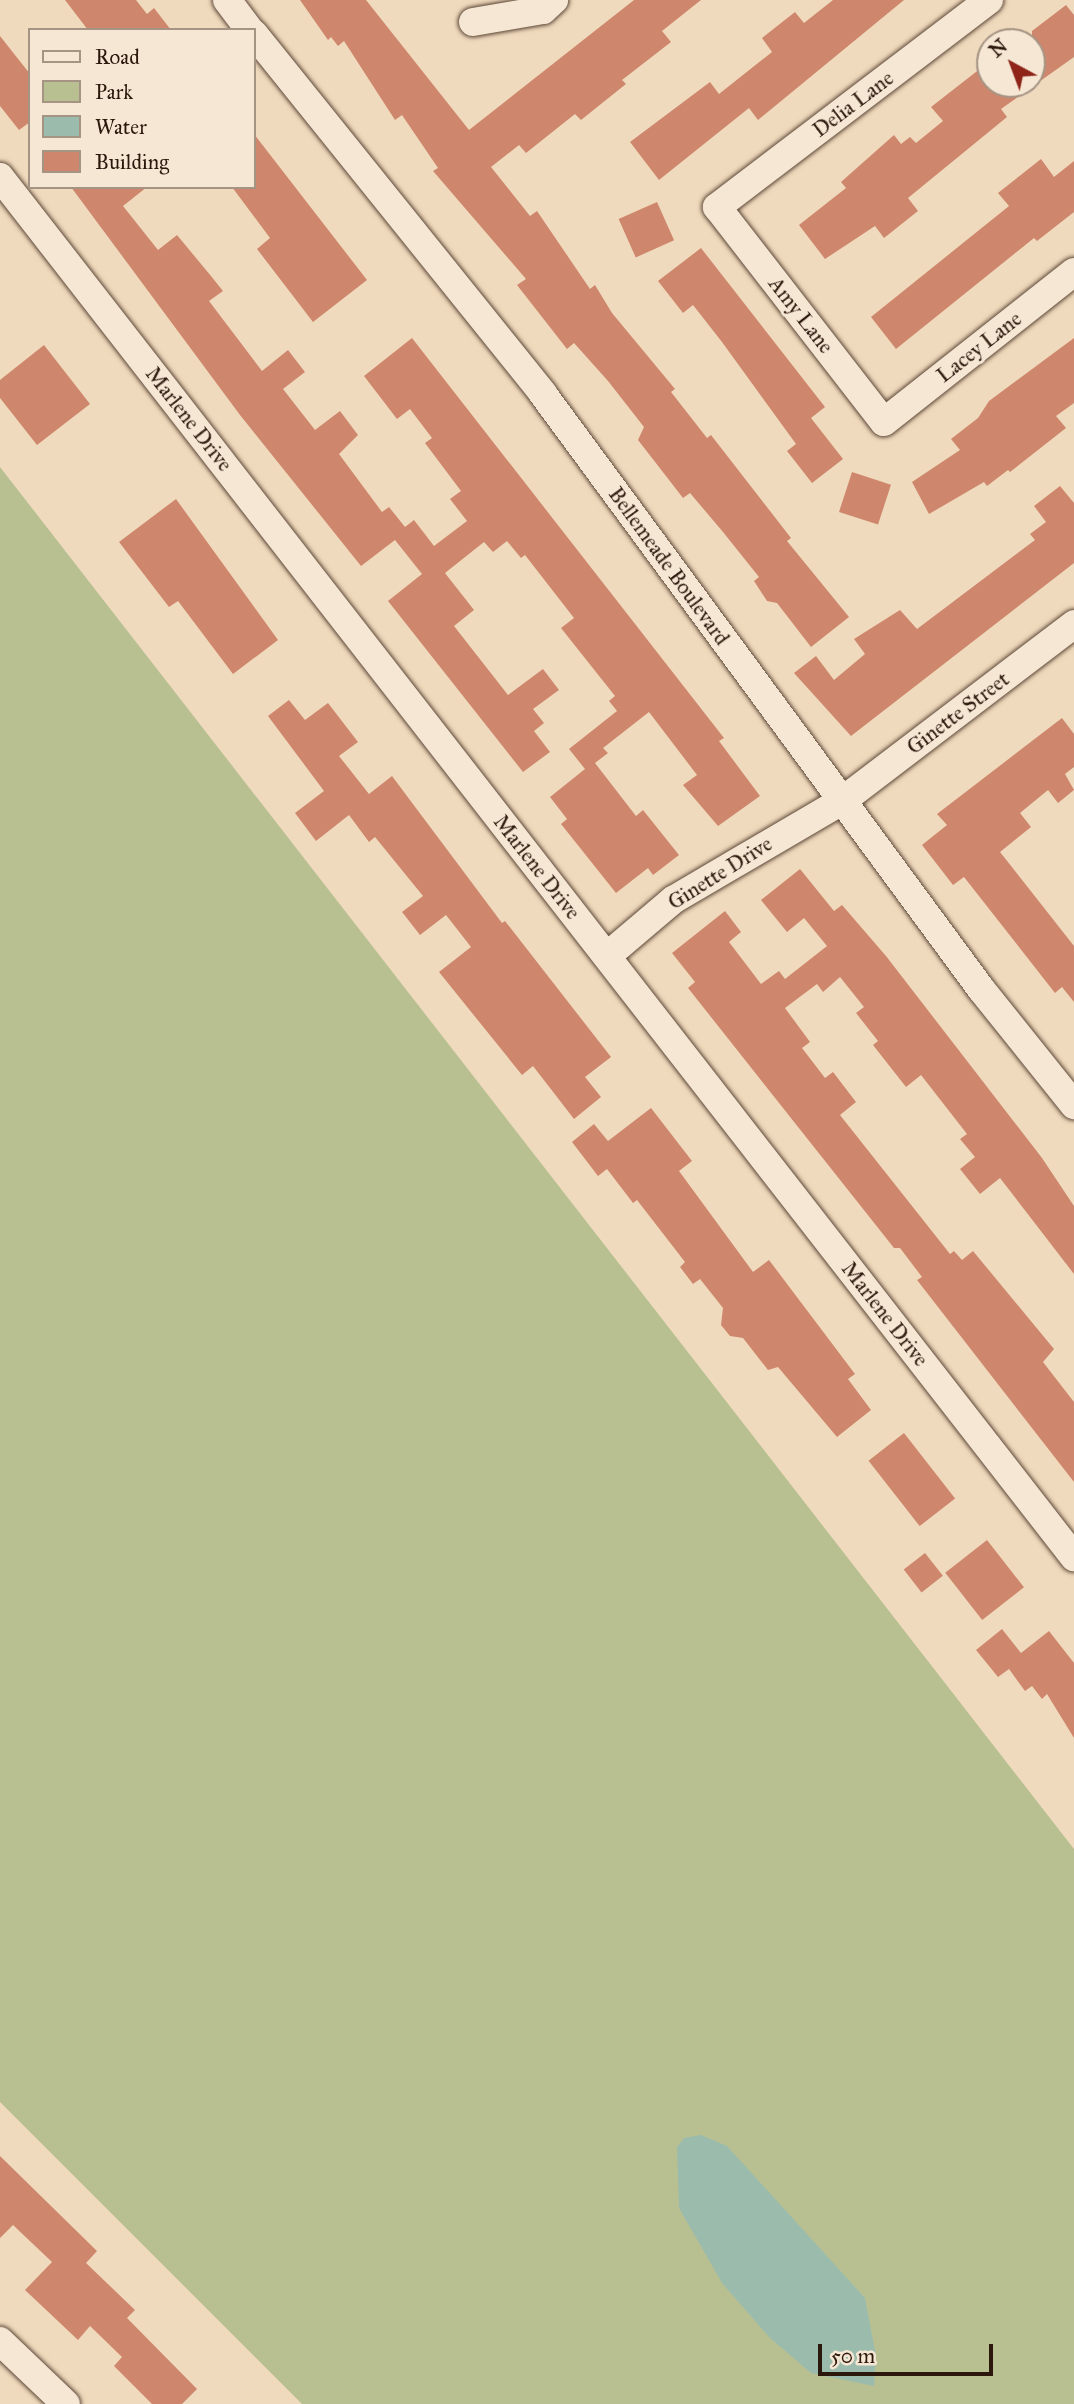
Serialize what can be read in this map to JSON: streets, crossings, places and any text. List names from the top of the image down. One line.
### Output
{"streets":{"street":["Delia Lane","Amy Lane","Lacey Lane","Marlene Drive","Bellemeade Boulevard","Ginette Street","Ginette Drive"]},"crossings":[["Delia Lane","Amy Lane"],["Amy Lane","Lacey Lane"],["Marlene Drive","Ginette Drive"],["Bellemeade Boulevard","Ginette Street"],["Bellemeade Boulevard","Ginette Drive"],["Ginette Street","Ginette Drive"]],"legend":["Road","Park","Water","Building"],"scale_bar":"50 m","north":"top left"}
